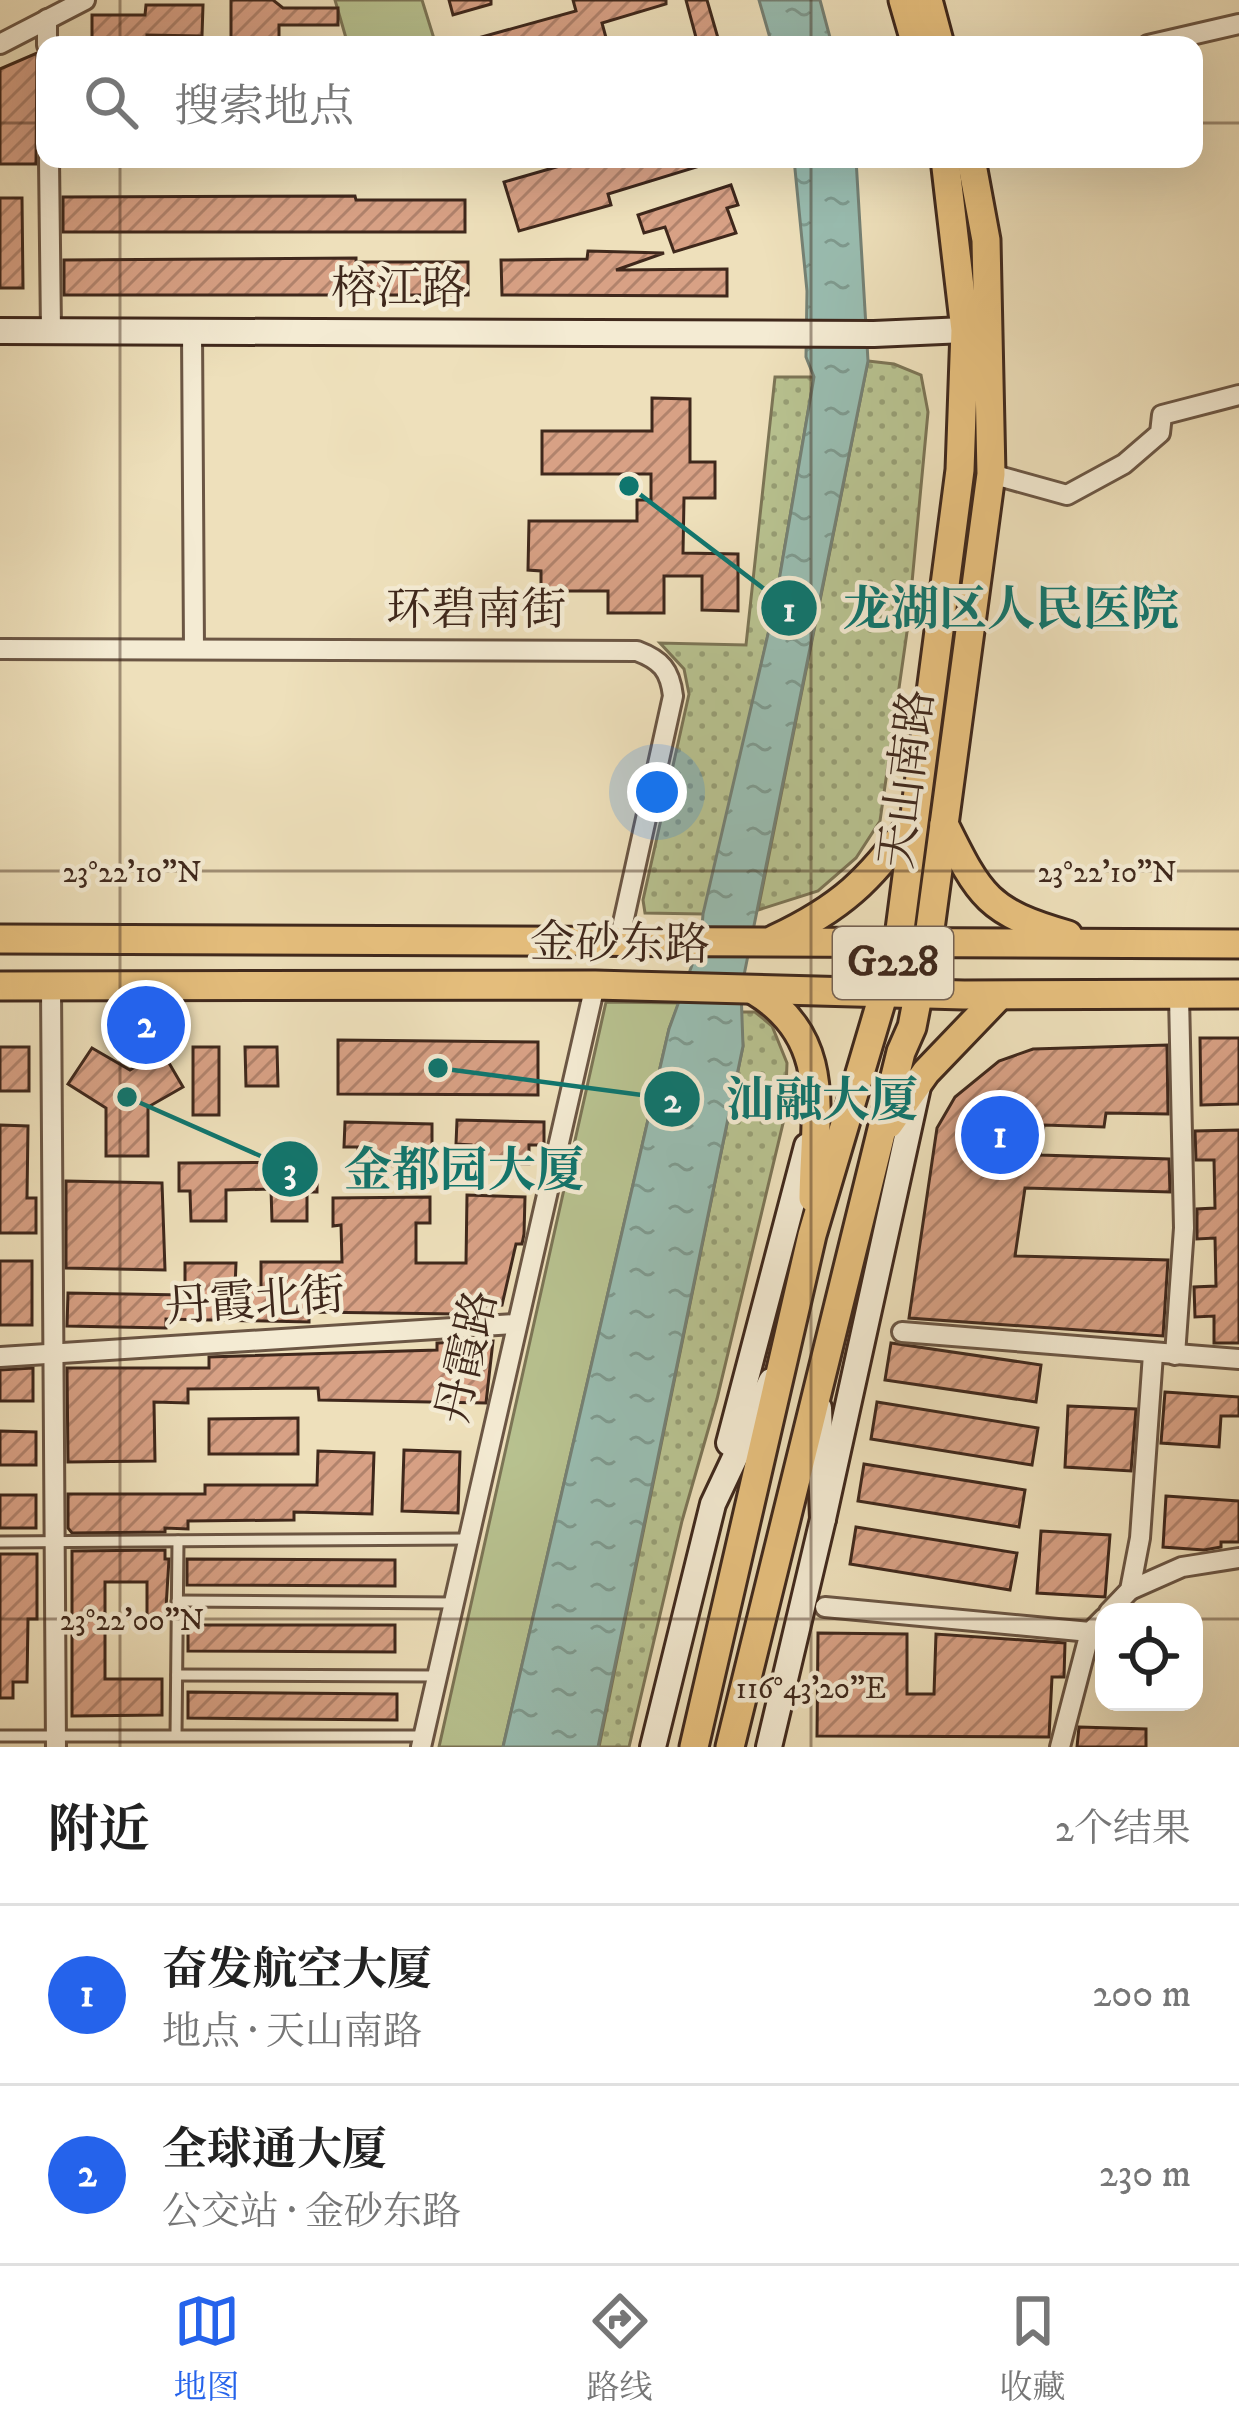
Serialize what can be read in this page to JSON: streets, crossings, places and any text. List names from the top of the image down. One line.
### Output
{"streets":{"main road":["榕江路","天山南路","金砂东路","G228"],"street":["环碧南街","丹霞北街","丹霞路"]},"crossings":[["榕江路","天山南路"],["环碧南街","金砂东路"],["天山南路","金砂东路"],["金砂东路","丹霞路"],["丹霞北街","丹霞路"]],"places":["龙湖区人民医院","汕融大厦","金都园大厦"],"page":{"search":"搜索地点","pins":["2","1"],"heading":["附近","2个结果"],"list":[{"mark":"1","name":"奋发航空大厦","note":"地点 · 天山南路","value":"200 m"},{"mark":"2","name":"全球通大厦","note":"公交站 · 金砂东路","value":"230 m"}],"nav":["地图","路线","收藏"]},"coordinates":["23°22'10\"N","23°22'00\"N","116°43'20\"E"]}
